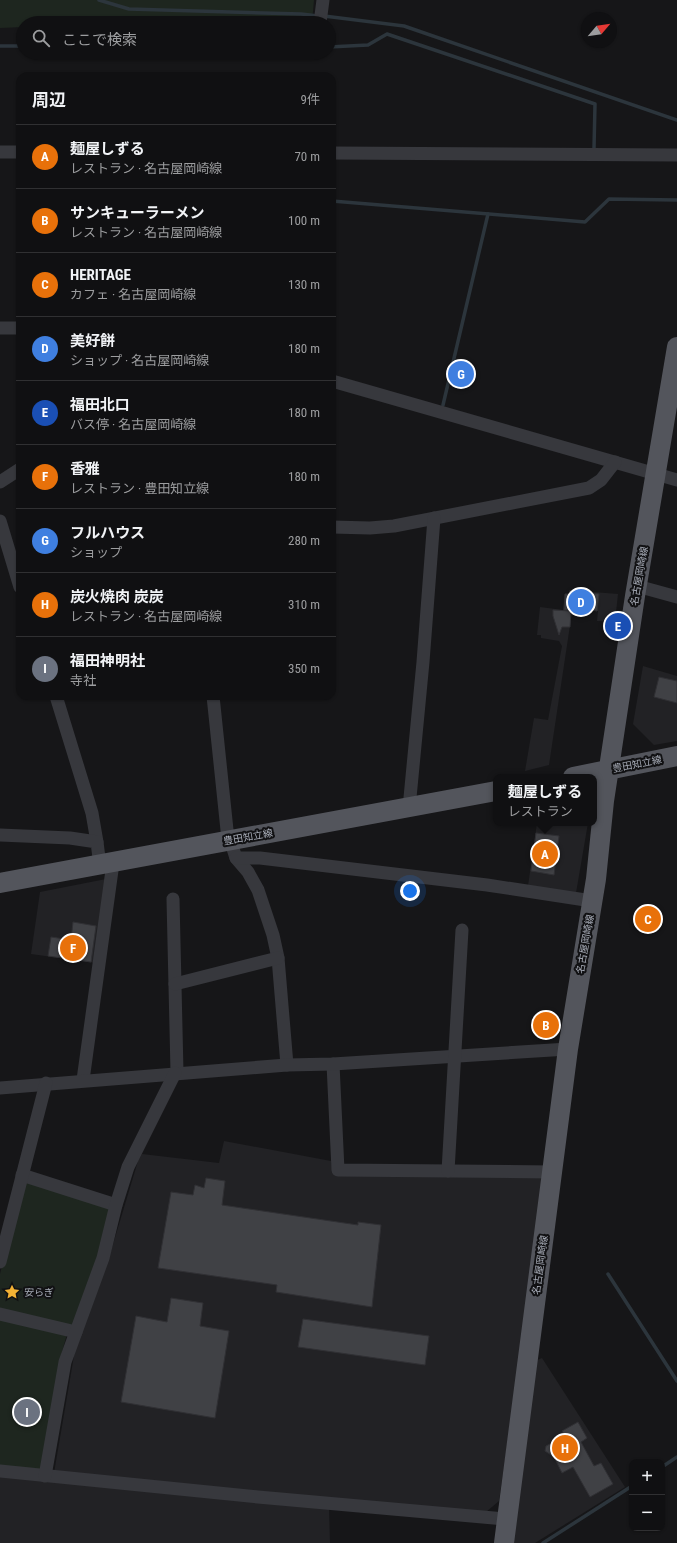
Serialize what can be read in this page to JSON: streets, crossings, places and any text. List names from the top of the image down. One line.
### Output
{"streets":{"main road":["名古屋岡崎線","豊田知立線"]},"crossings":[["名古屋岡崎線","豊田知立線"]],"places":{"place":["安らぎ"]},"north":"top right","page":{"search":"ここで検索","heading":["周辺","9件"],"list":[{"mark":"A","name":"麺屋しずる","note":"レストラン · 名古屋岡崎線","value":"70 m"},{"mark":"B","name":"サンキューラーメン","note":"レストラン · 名古屋岡崎線","value":"100 m"},{"mark":"C","name":"HERITAGE","note":"カフェ · 名古屋岡崎線","value":"130 m"},{"mark":"D","name":"美好餅","note":"ショップ · 名古屋岡崎線","value":"180 m"},{"mark":"E","name":"福田北口","note":"バス停 · 名古屋岡崎線","value":"180 m"},{"mark":"F","name":"香雅","note":"レストラン · 豊田知立線","value":"180 m"},{"mark":"G","name":"フルハウス","note":"ショップ","value":"280 m"},{"mark":"H","name":"炭火焼肉 炭炭","note":"レストラン · 名古屋岡崎線","value":"310 m"},{"mark":"I","name":"福田神明社","note":"寺社","value":"350 m"}],"pins":["G","D","E","A","C","F","B","I","H"],"popup":["麺屋しずる","レストラン"],"map_buttons":["+","−"]}}
